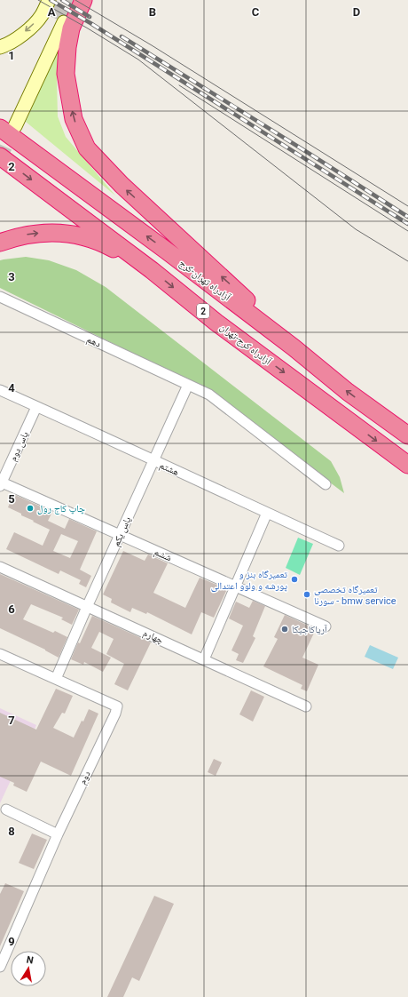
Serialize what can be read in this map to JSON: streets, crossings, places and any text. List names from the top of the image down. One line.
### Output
{"streets":{"highway":["آزادراه تهران-کرج","2","آزادراه کرج-تهران"],"street":["دهم","یاس دوم","هشتم","یاس یکم","ششم","چهارم","دوم"]},"crossings":[["دهم","یاس یکم"],["یاس دوم","هشتم"],["یاس دوم","ششم"],["هشتم","یاس یکم"],["یاس یکم","ششم"],["یاس یکم","چهارم"],["یاس یکم","دوم"]],"one_way":["آزادراه تهران-کرج","آزادراه کرج-تهران"],"places":["چاپ کاج رول","تعمیرگاه بنز و پورشه و ولوو اعتدالی","تعمیرگاه تخصصی سورنا - bmw service","آریاکاجیکا"],"north":"top","grid":{"columns":["A","B","C","D"],"rows":["1","2","3","4","5","6","7","8","9"]}}
